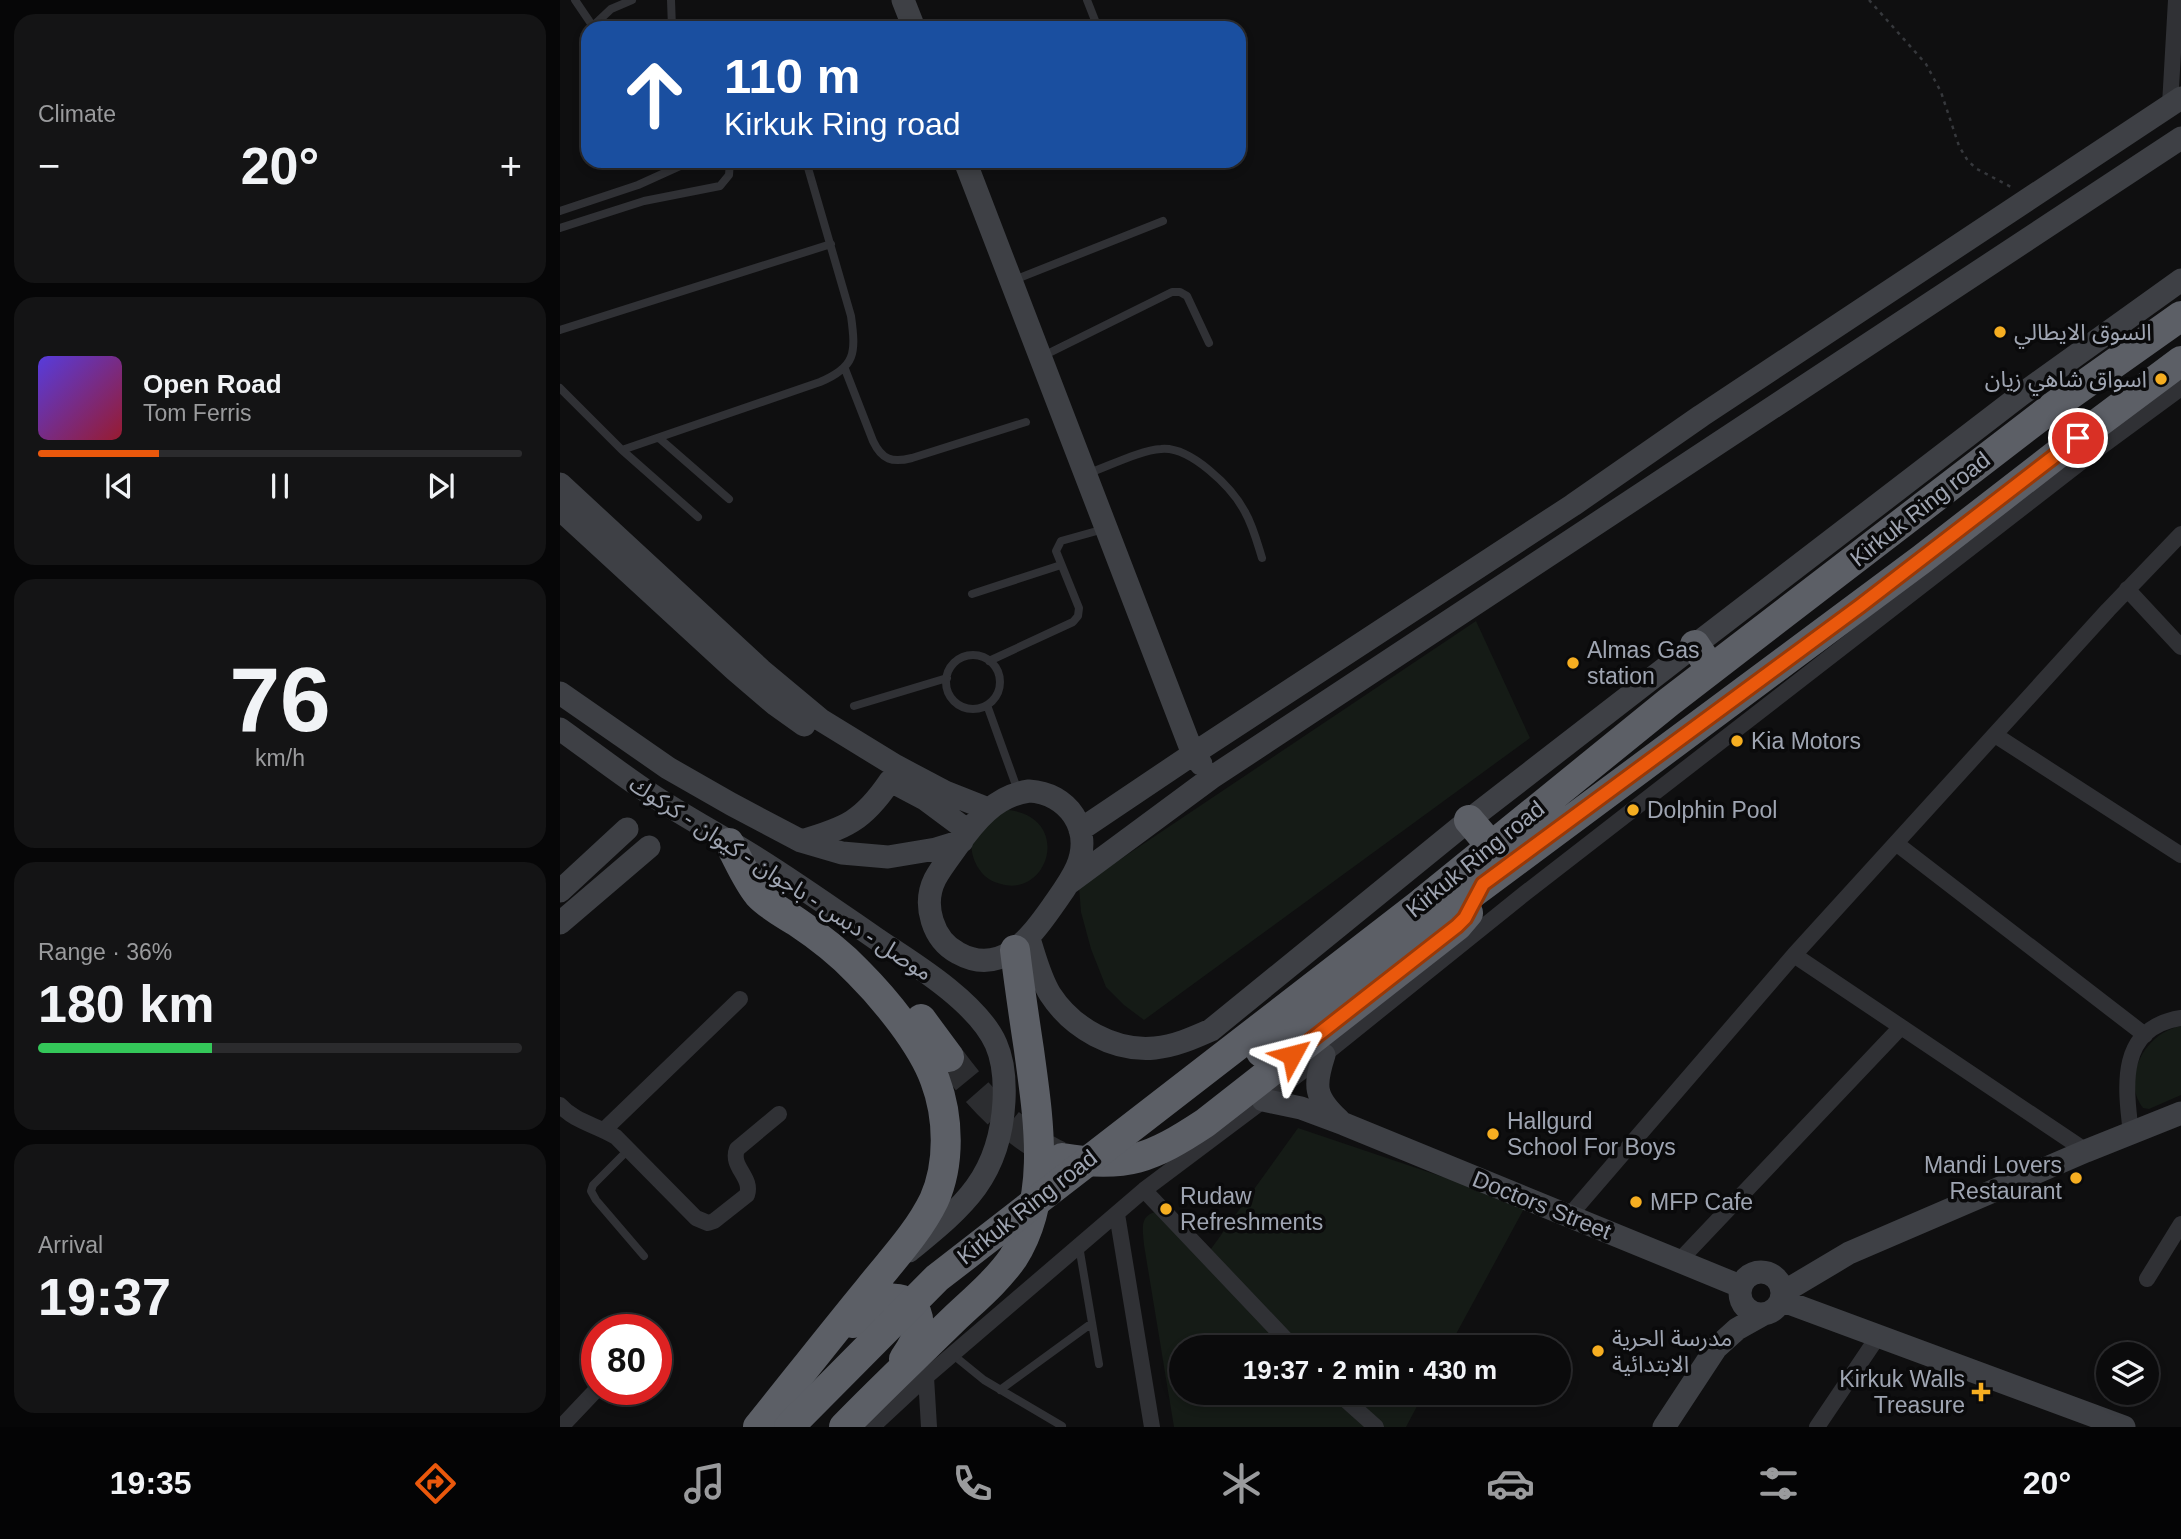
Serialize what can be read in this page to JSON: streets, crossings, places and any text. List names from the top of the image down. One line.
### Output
{"streets":{"highway":["Kirkuk Ring road"],"main road":["موصل - دبس - باجوان - كيوان - كركوك","Doctors Street"]},"places":{"other":["السوق الايطالي","اسواق شاهي زيان","Almas Gas station","Kia Motors","Dolphin Pool","Hallgurd School For Boys","Mandi Lovers Restaurant","MFP Cafe","Rudaw Refreshments","مدرسة الحرية الابتدائية"],"health":["Kirkuk Walls Treasure"]},"page":{"tile":["Climate",["76","km/h"],["Range · 36%","180 km"],["Arrival","19:37"]],"turn":["110 m","Kirkuk Ring road"],"heat":["−","20°","+"],"song":["Open Road","Tom Ferris"],"limit":"80","trip":"19:37 · 2 min · 430 m","tabs":["19:35","20°"]}}
